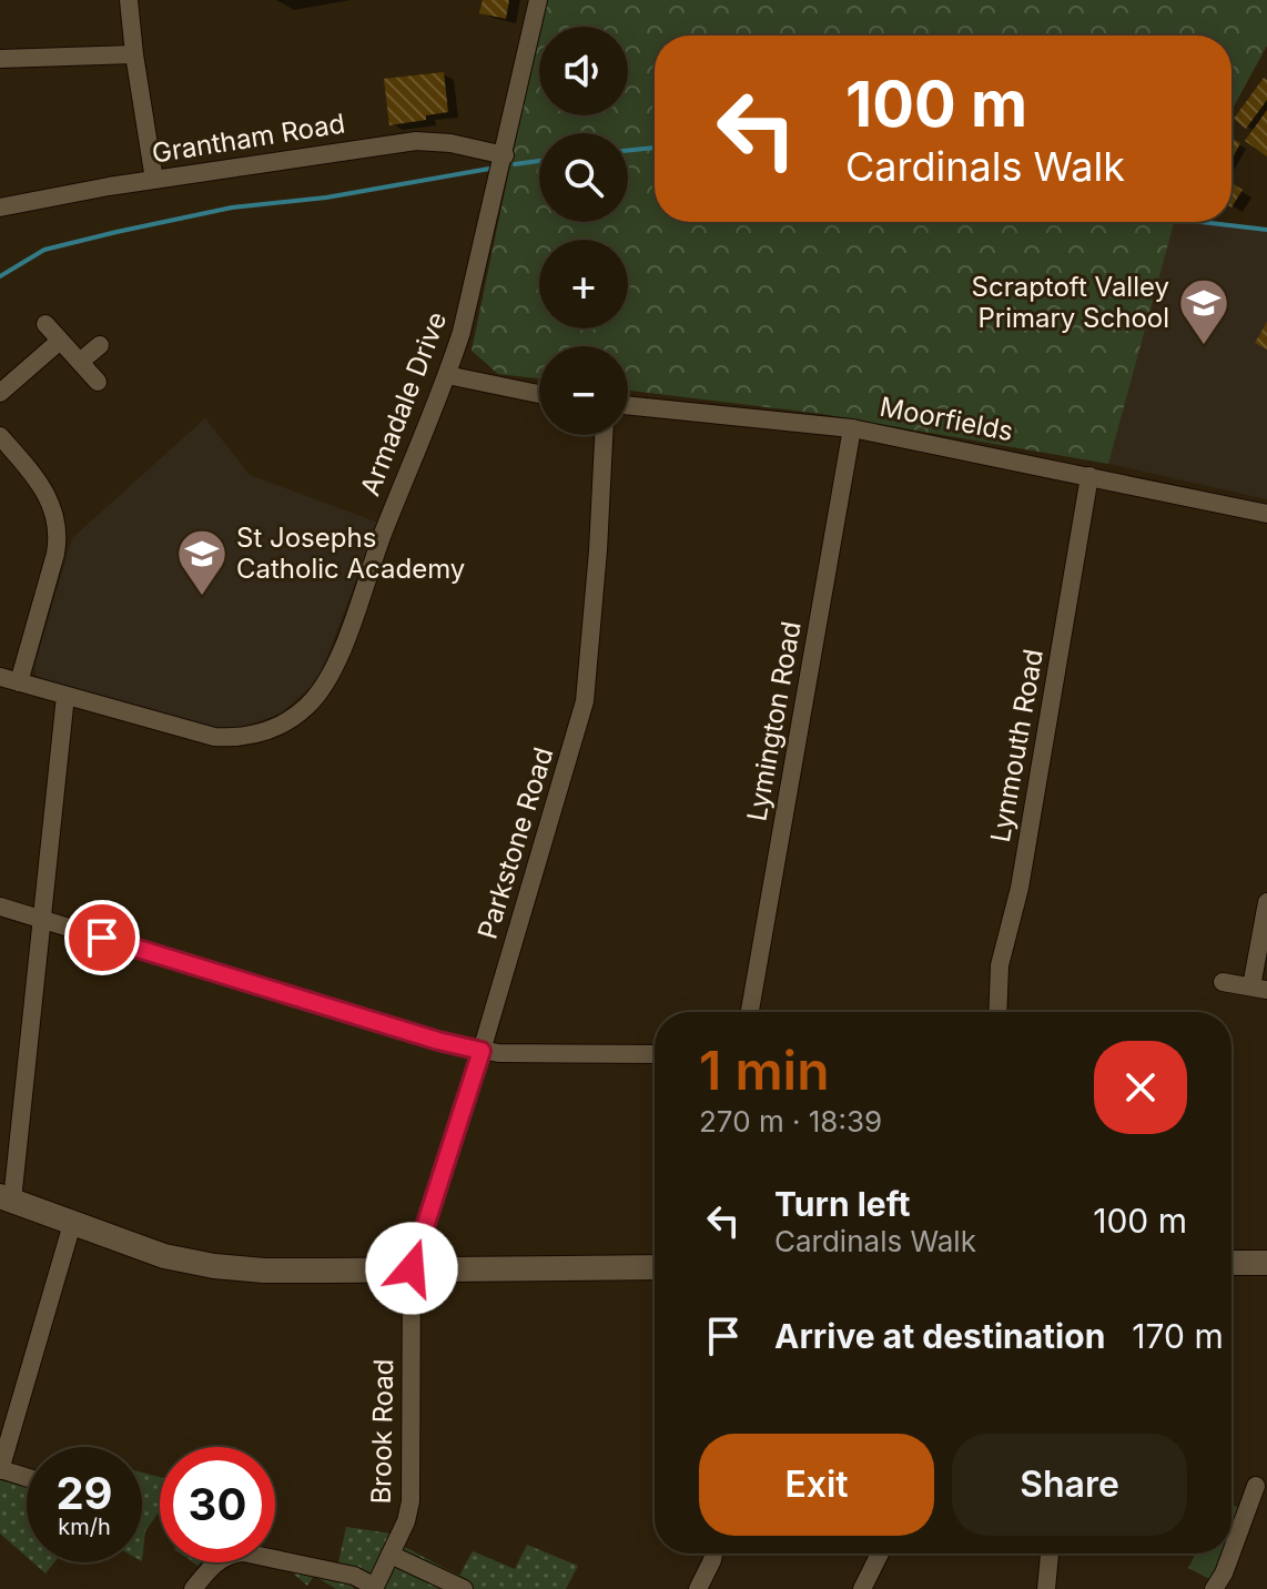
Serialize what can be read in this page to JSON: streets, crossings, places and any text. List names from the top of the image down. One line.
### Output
{"streets":{"street":["Grantham Road","Armadale Drive","Moorfields","Lymington Road","Lynmouth Road","Parkstone Road","Brook Road"]},"crossings":[["Grantham Road","Armadale Drive"],["Moorfields","Lymington Road"],["Moorfields","Lynmouth Road"],["Parkstone Road","Brook Road"]],"places":{"school or university":["Scraptoft Valley Primary School","St Josephs Catholic Academy"]},"page":{"map_buttons":["+","−"],"turn":["100 m","Cardinals Walk"],"heading":["1 min","270 m · 18:39"],"list":[{"name":"Turn left","note":"Cardinals Walk","value":"100 m"},{"name":"Arrive at destination","value":"170 m"}],"buttons":["Exit","Share"],"speed":"29 km/h","limit":"30"}}
